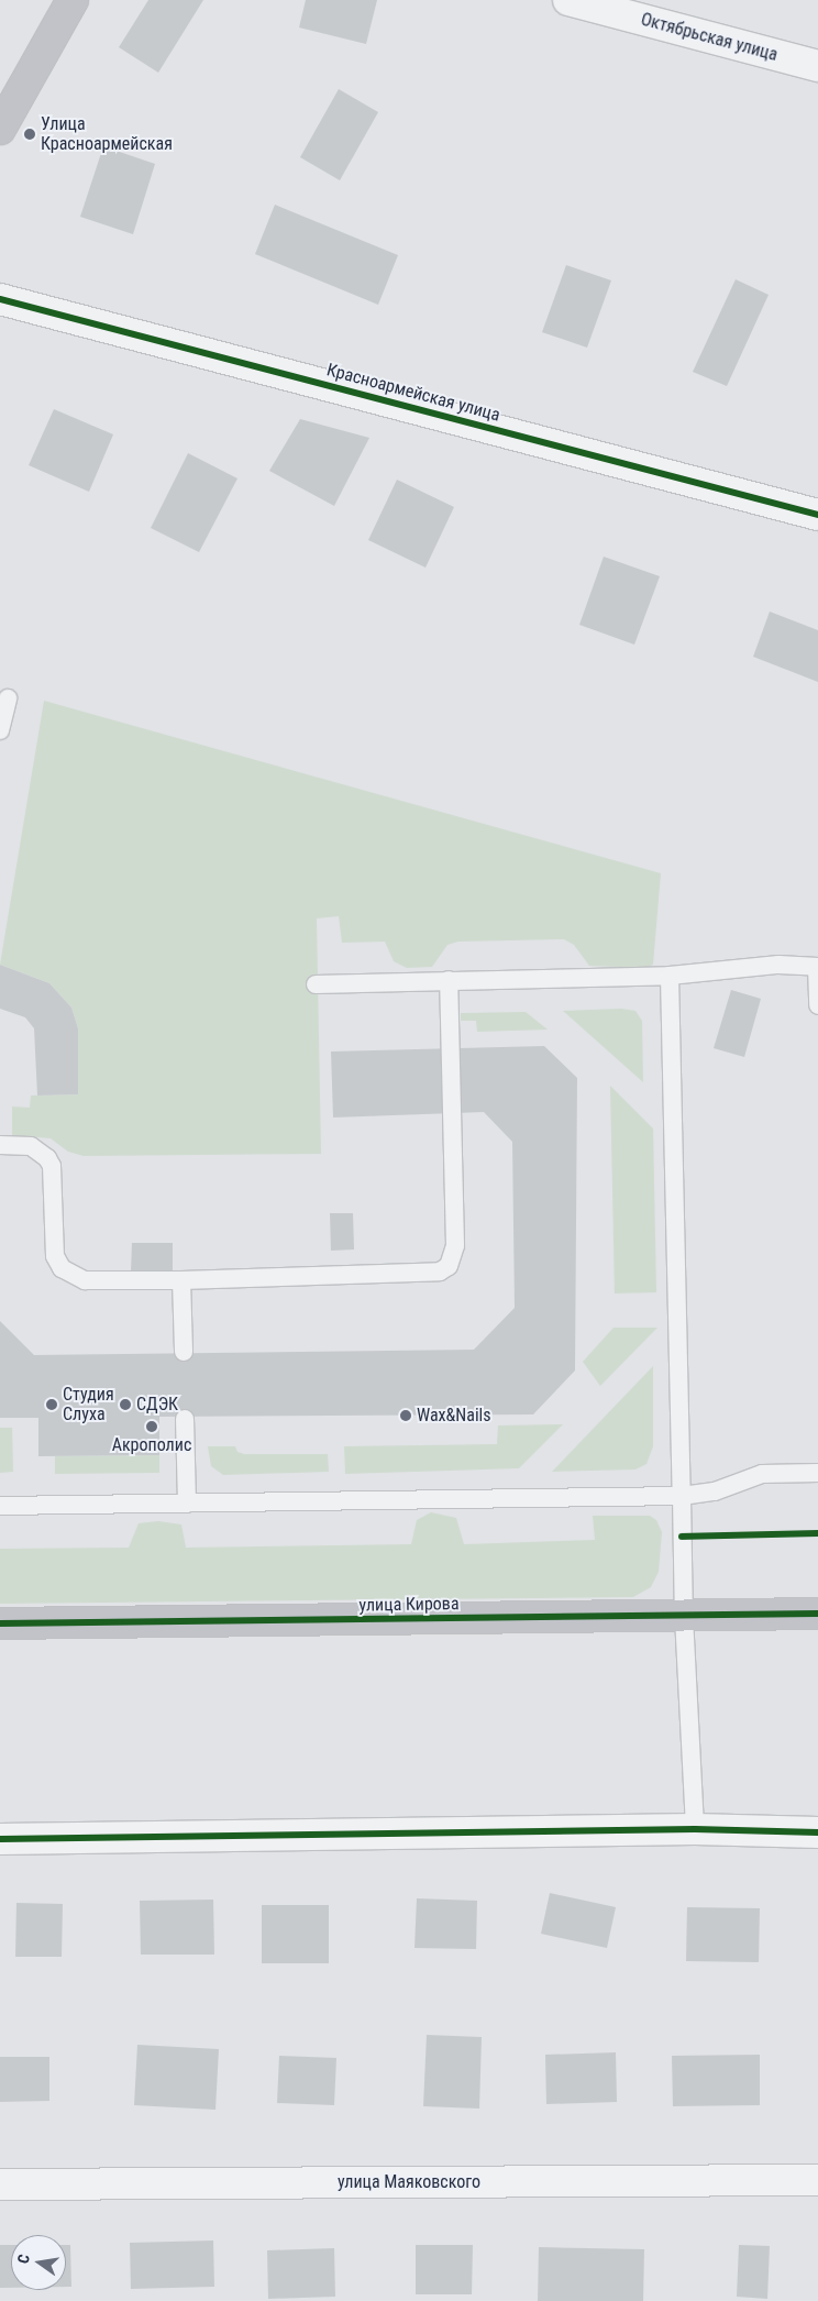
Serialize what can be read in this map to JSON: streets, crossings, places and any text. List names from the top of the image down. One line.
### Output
{"streets":{"street":["Октябрьская улица","Красноармейская улица","улица Кирова","улица Маяковского"]},"places":["Улица Красноармейская","Студия Слуха","СДЭК","Wax&Nails","Акрополис"],"north":"left"}
